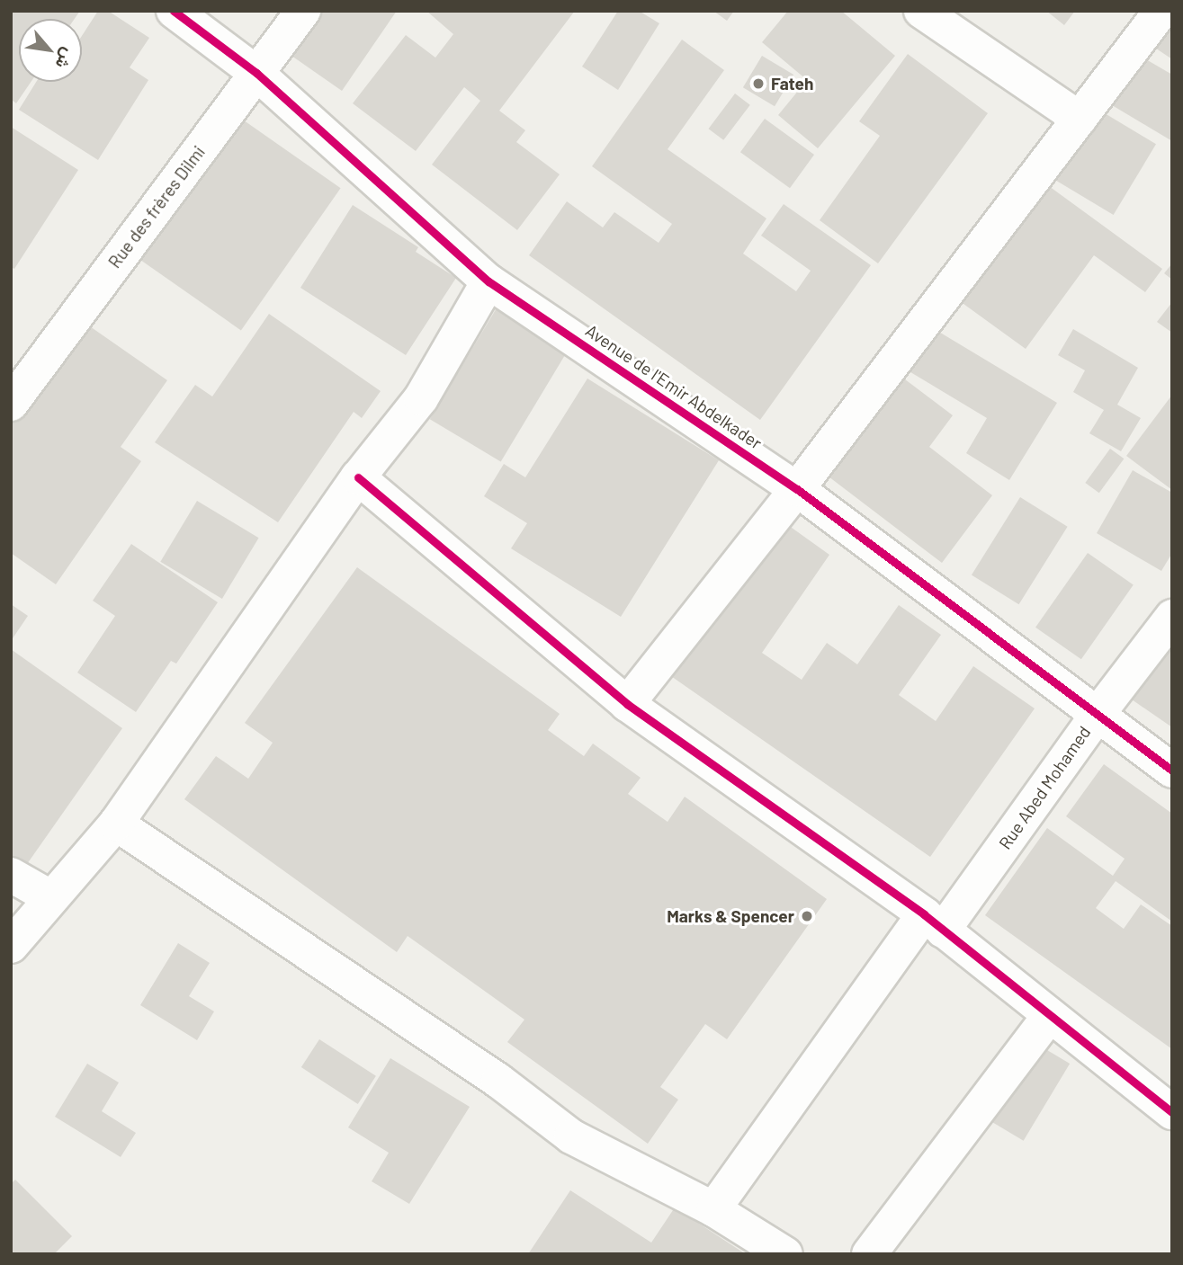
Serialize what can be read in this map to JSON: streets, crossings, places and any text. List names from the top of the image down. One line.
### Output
{"streets":{"street":["Rue des frères Dilmi","Avenue de l'Emir Abdelkader","Rue Abed Mohamed"]},"crossings":[["Rue des frères Dilmi","Avenue de l'Emir Abdelkader"],["Avenue de l'Emir Abdelkader","Rue Abed Mohamed"]],"places":["Fateh","Marks & Spencer"],"north":"bottom right"}
